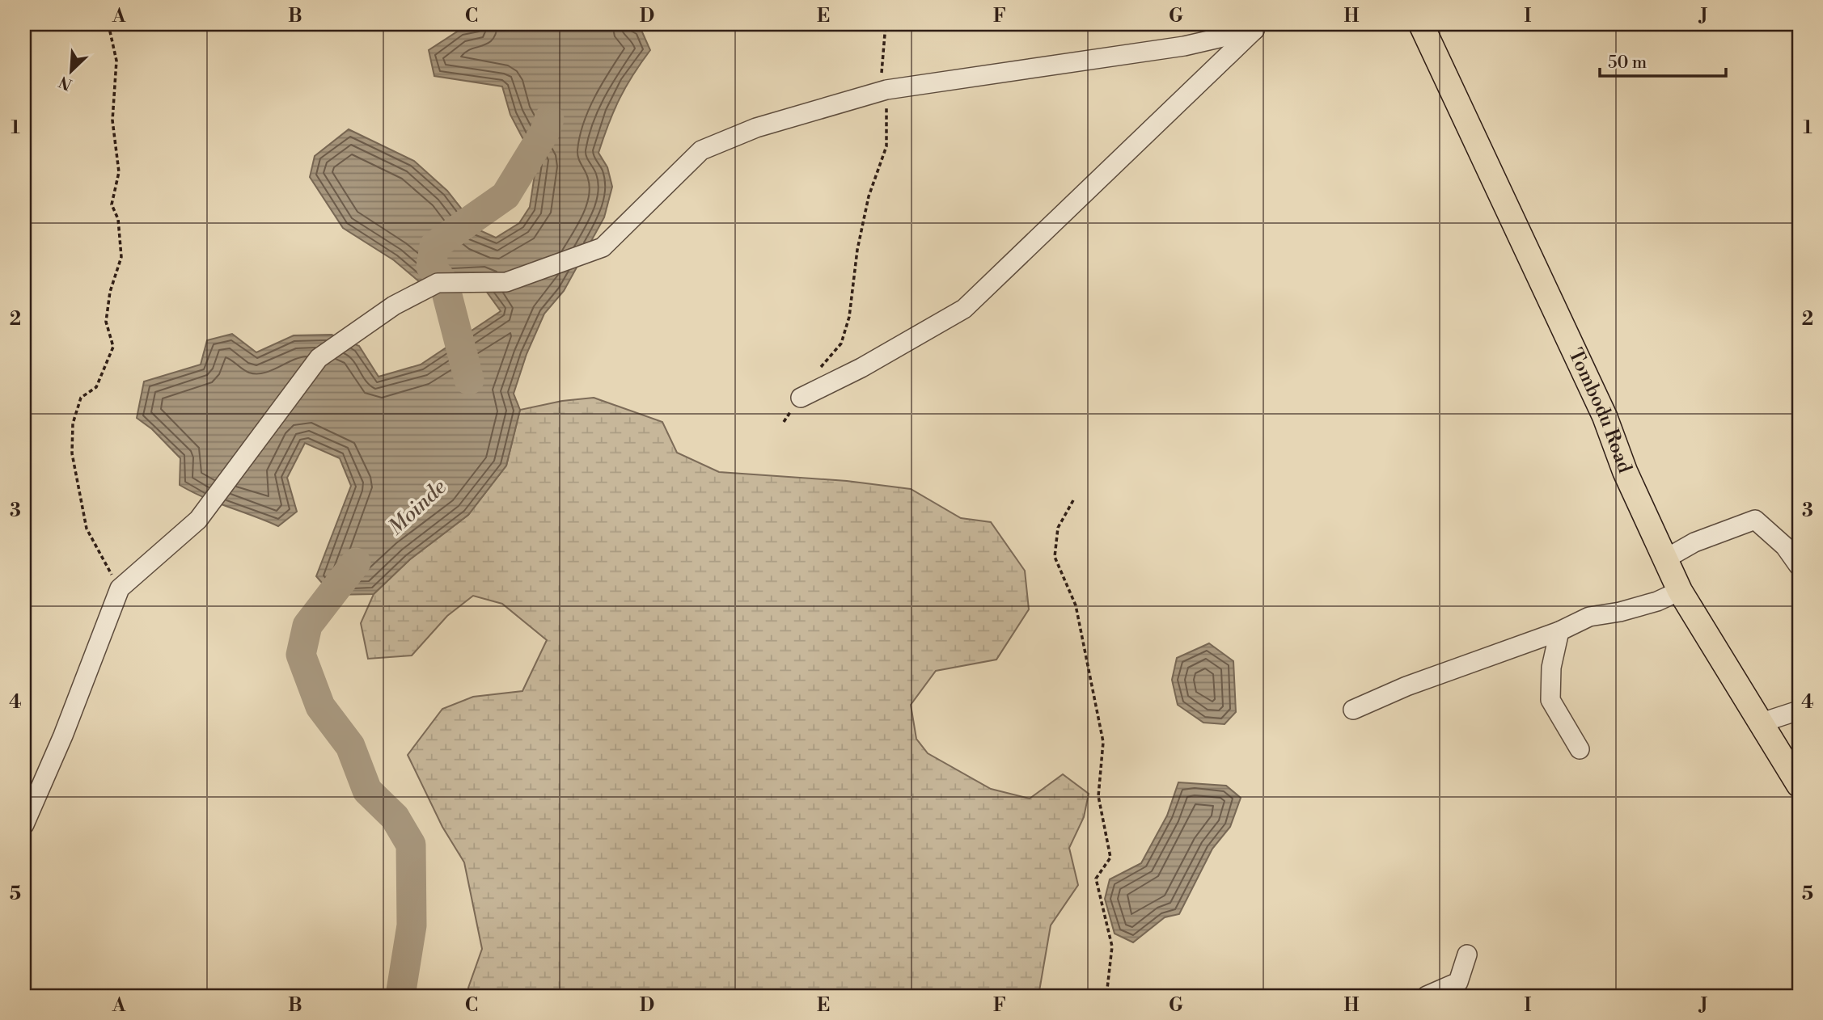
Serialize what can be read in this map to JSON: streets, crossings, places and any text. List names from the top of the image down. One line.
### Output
{"streets":{"main road":["Tombodu Road"]},"water":["Moinde"],"scale_bar":"50 m","north":"bottom left","grid":{"columns":["A","B","C","D","E","F","G","H","I","J"],"rows":["1","2","3","4","5"]}}
